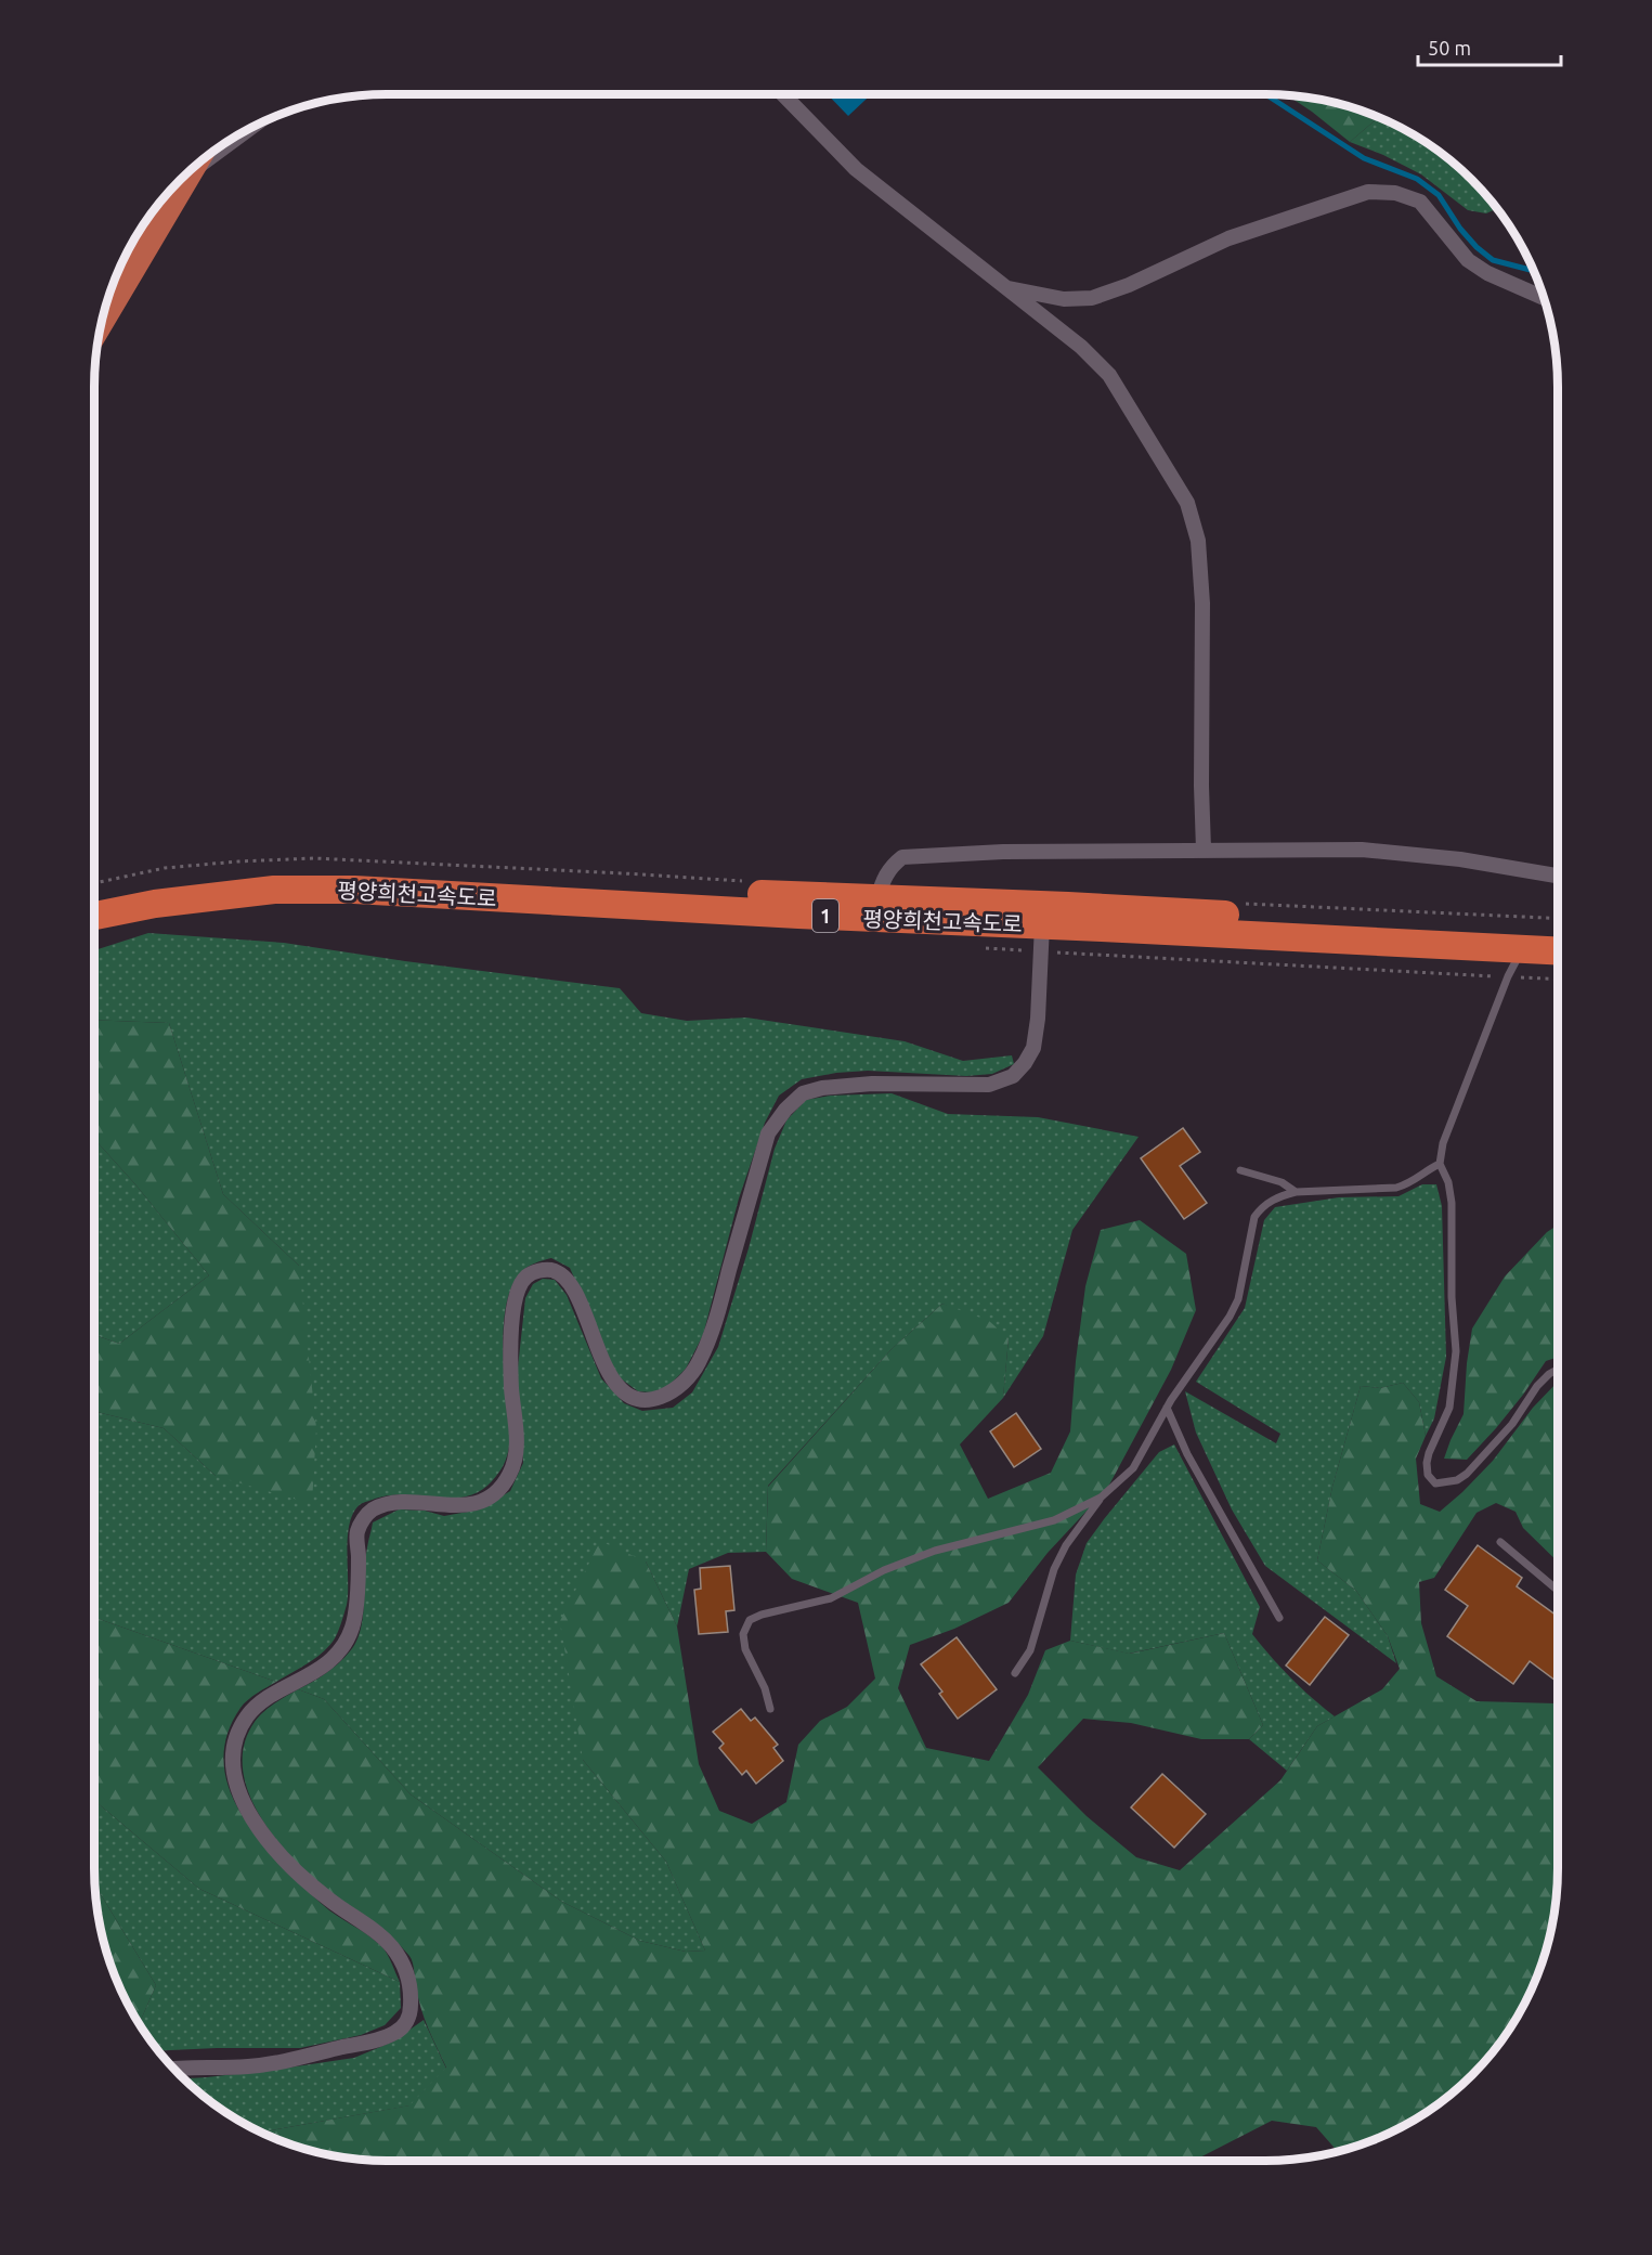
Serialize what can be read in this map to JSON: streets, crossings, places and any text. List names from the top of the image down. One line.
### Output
{"streets":{"highway":["평양희천고속도로","1"]},"scale_bar":"50 m"}
